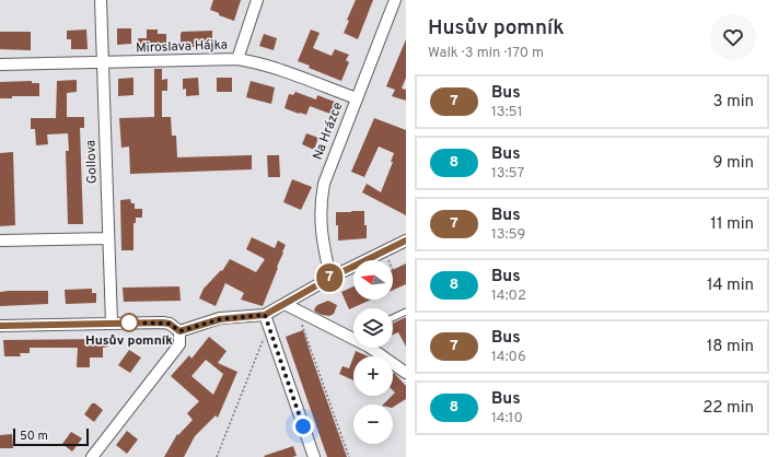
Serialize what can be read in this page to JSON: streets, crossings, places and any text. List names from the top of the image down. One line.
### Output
{"streets":{"street":["Miroslava Hájka","Na Hrázce","Gollova"]},"crossings":[["Miroslava Hájka","Na Hrázce"],["Miroslava Hájka","Gollova"]],"places":["Husův pomník"],"lines":["bus line 7"],"scale_bar":"50 m","north":"left","page":{"on_map":"7","heading":["Husův pomník","Walk · 3 min · 170 m"],"list":[{"mark":"7","name":"Bus","note":"13:51","value":"3 min"},{"mark":"8","name":"Bus","note":"13:57","value":"9 min"},{"mark":"7","name":"Bus","note":"13:59","value":"11 min"},{"mark":"8","name":"Bus","note":"14:02","value":"14 min"},{"mark":"7","name":"Bus","note":"14:06","value":"18 min"},{"mark":"8","name":"Bus","note":"14:10","value":"22 min"}],"map_buttons":["+","−"],"scale":"50 m"}}
